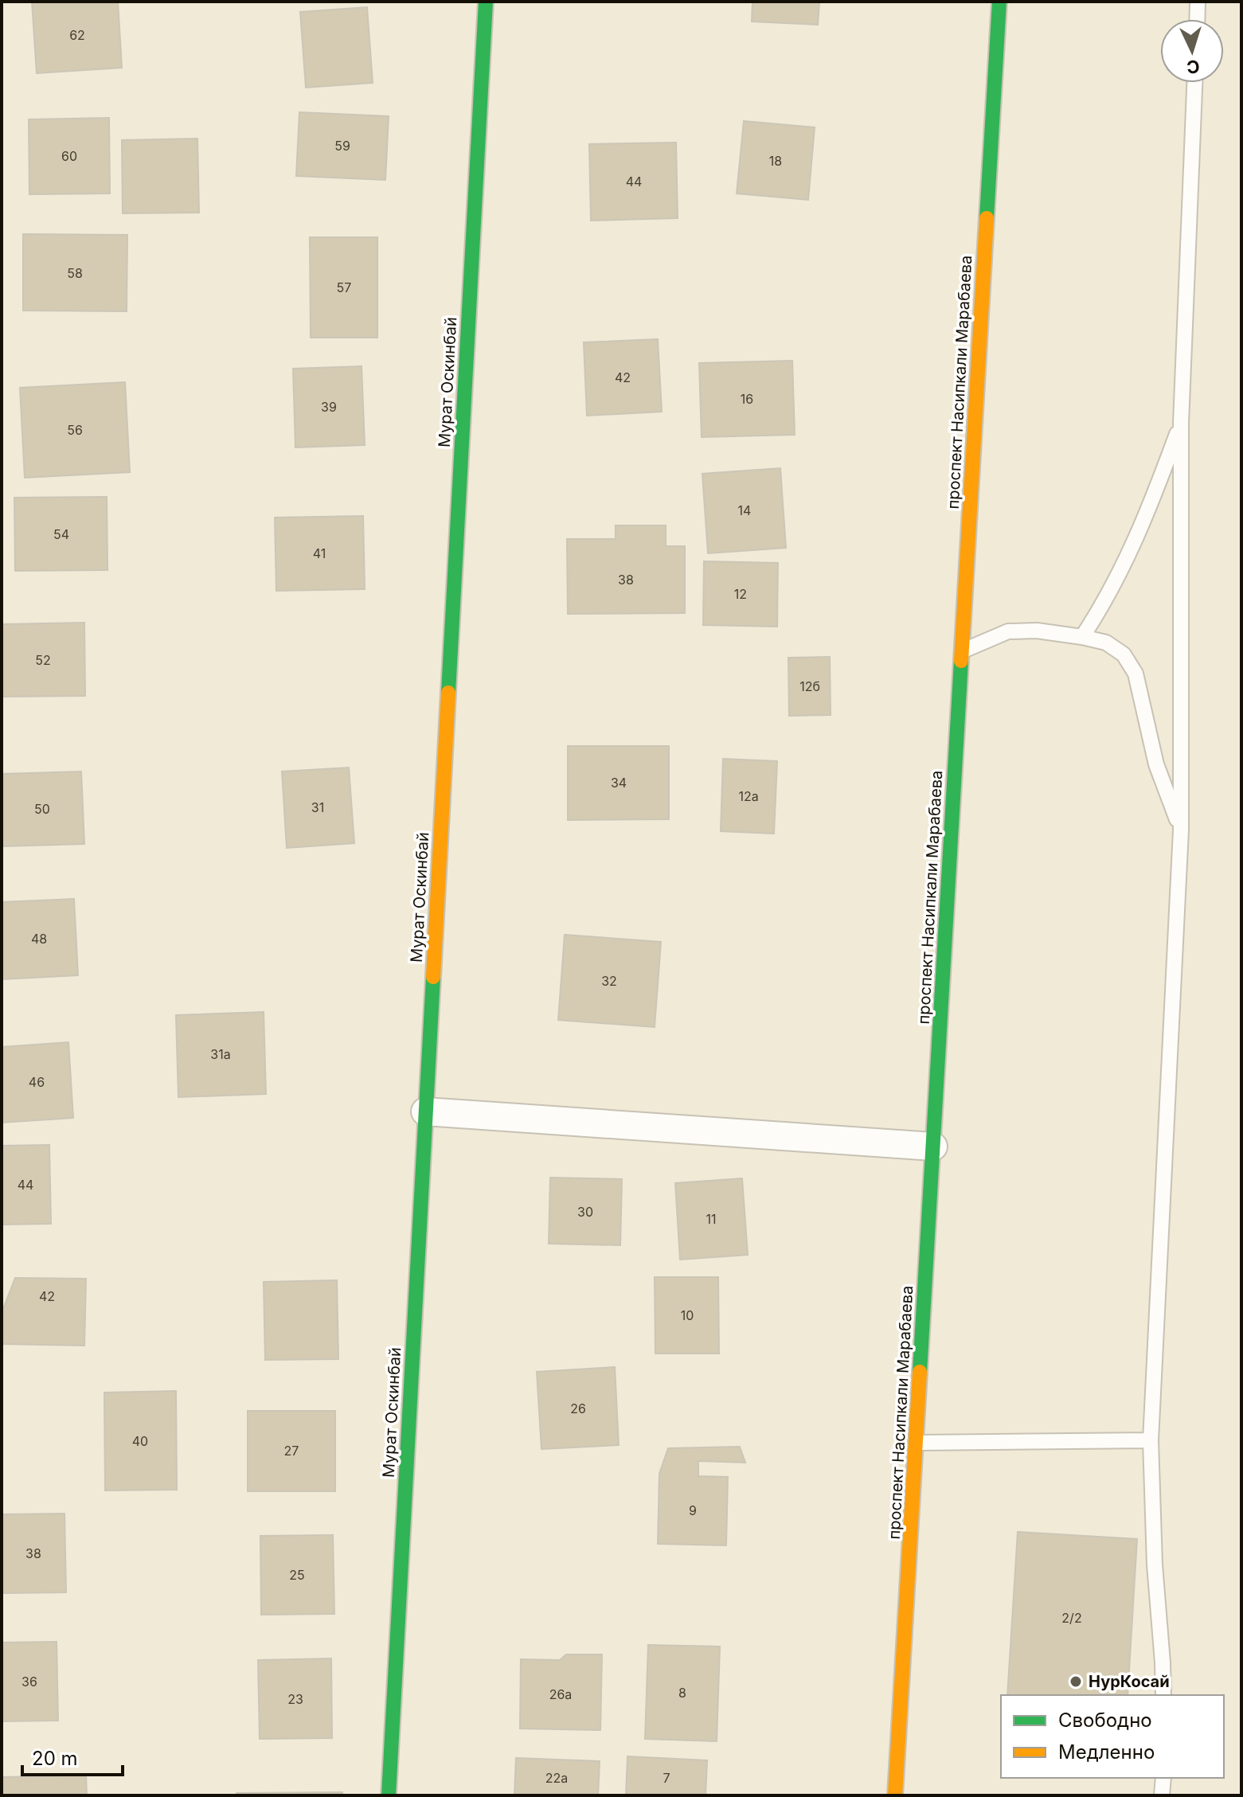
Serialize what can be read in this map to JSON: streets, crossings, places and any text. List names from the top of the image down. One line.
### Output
{"streets":{"main road":["Мурат Оскинбай","проспект Насипкали Марабаева"]},"places":["НурКосай"],"house_numbers":["62","59","60","18","44","58","57","42","16","39","56","14","54","41","38","12","52","12б","34","12а","31","50","48","32","31а","46","44","30","11","42","10","26","40","27","9","38","25","2/2","36","8","26а","23","22а","7"],"legend":["Свободно","Медленно"],"scale_bar":"20 m","north":"bottom"}
